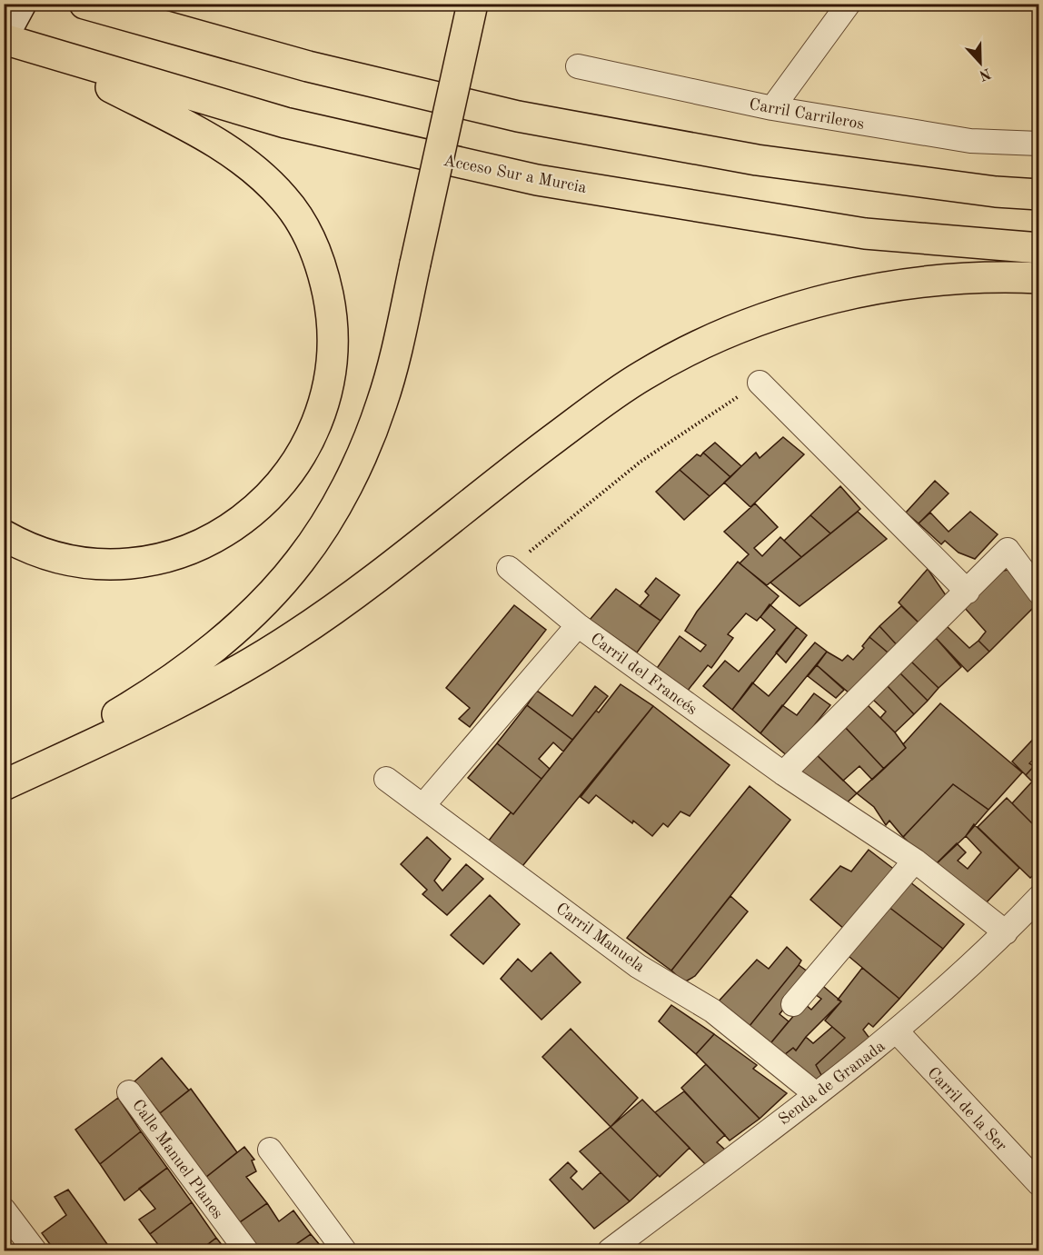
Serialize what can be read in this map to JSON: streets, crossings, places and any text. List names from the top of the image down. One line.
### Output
{"streets":{"highway":["Acceso Sur a Murcia"],"street":["Carril Carrileros","Carril del Francés","Carril Manuela","Senda de Granada","Carril de la Ser","Calle Manuel Planes"]},"crossings":[["Carril del Francés","Senda de Granada"],["Carril Manuela","Senda de Granada"],["Senda de Granada","Carril de la Ser"]],"north":"bottom"}
